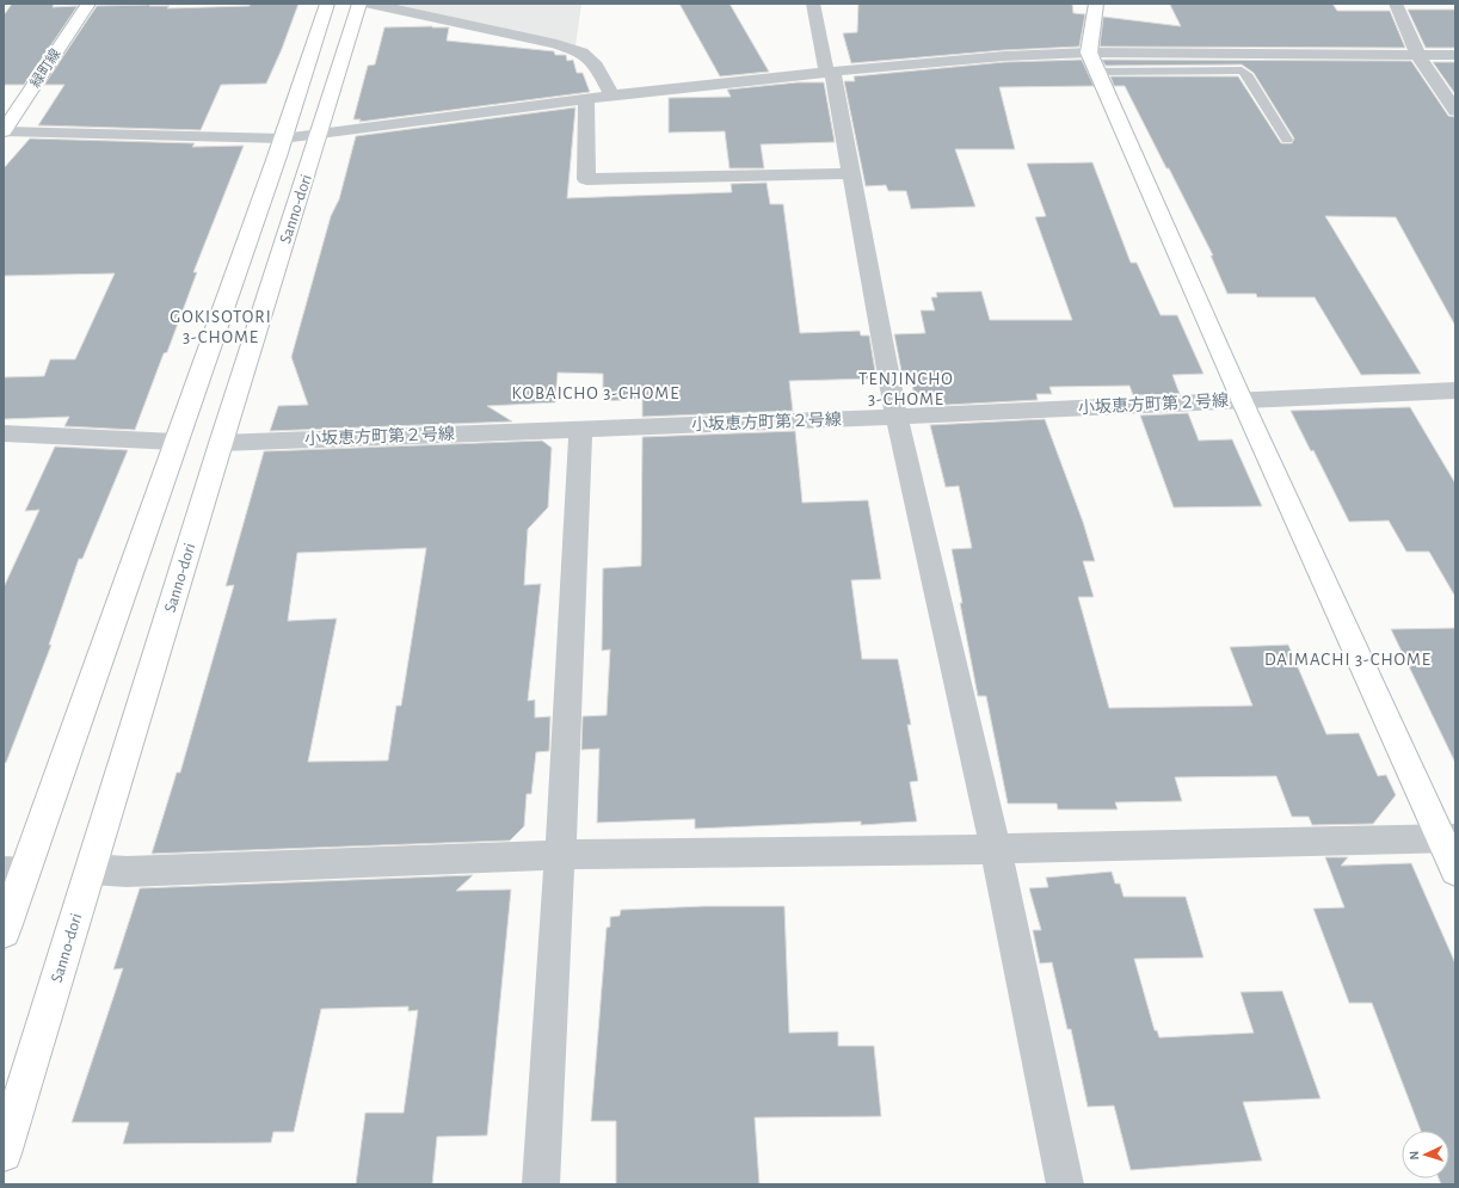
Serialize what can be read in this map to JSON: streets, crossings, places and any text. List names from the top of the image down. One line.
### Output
{"streets":{"main road":["緑町線","Sanno-dori"],"street":["小坂恵方町第２号線"]},"crossings":[["Sanno-dori","小坂恵方町第２号線"]],"districts":["GOKISOTORI 3-CHOME","TENJINCHO 3-CHOME","KOBAICHO 3-CHOME","DAIMACHI 3-CHOME"],"north":"left"}
